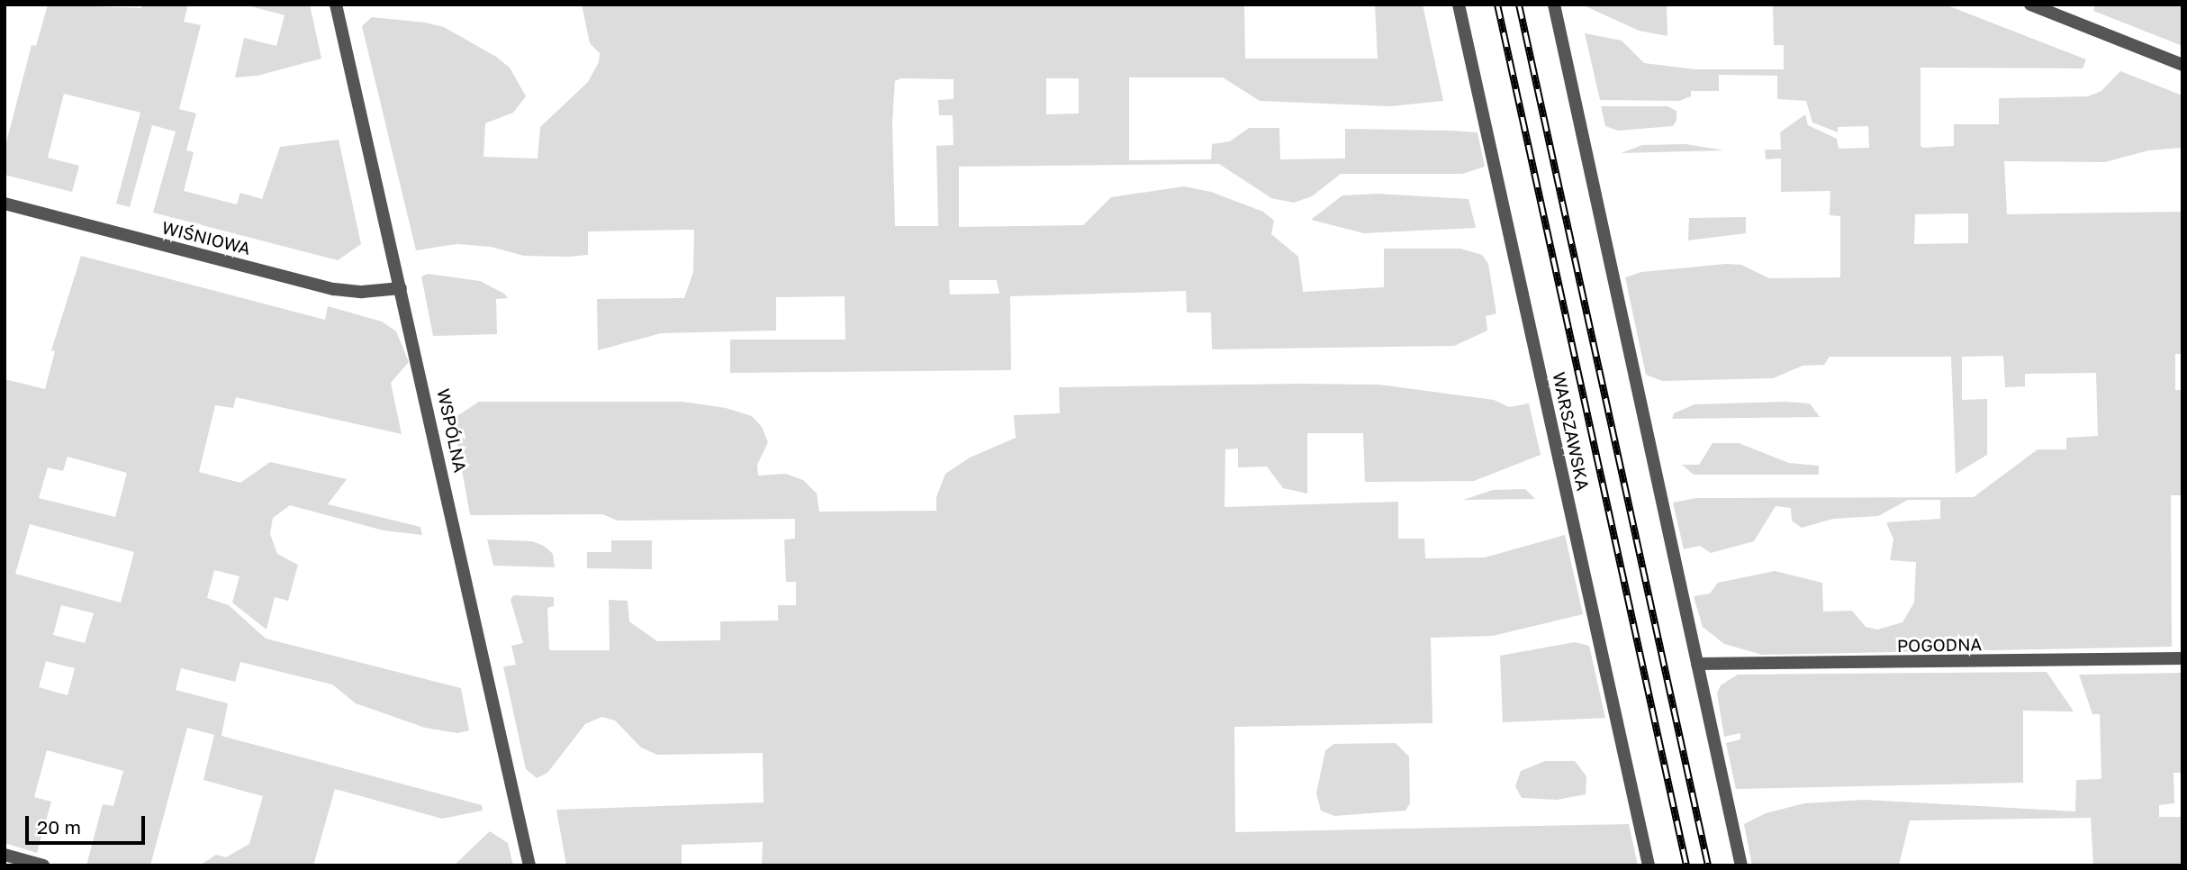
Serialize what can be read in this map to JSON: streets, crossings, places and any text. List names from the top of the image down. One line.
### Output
{"streets":{"street":["WIŚNIOWA","WSPÓLNA","WARSZAWSKA","POGODNA"]},"crossings":[["WIŚNIOWA","WSPÓLNA"]],"scale_bar":"20 m"}
